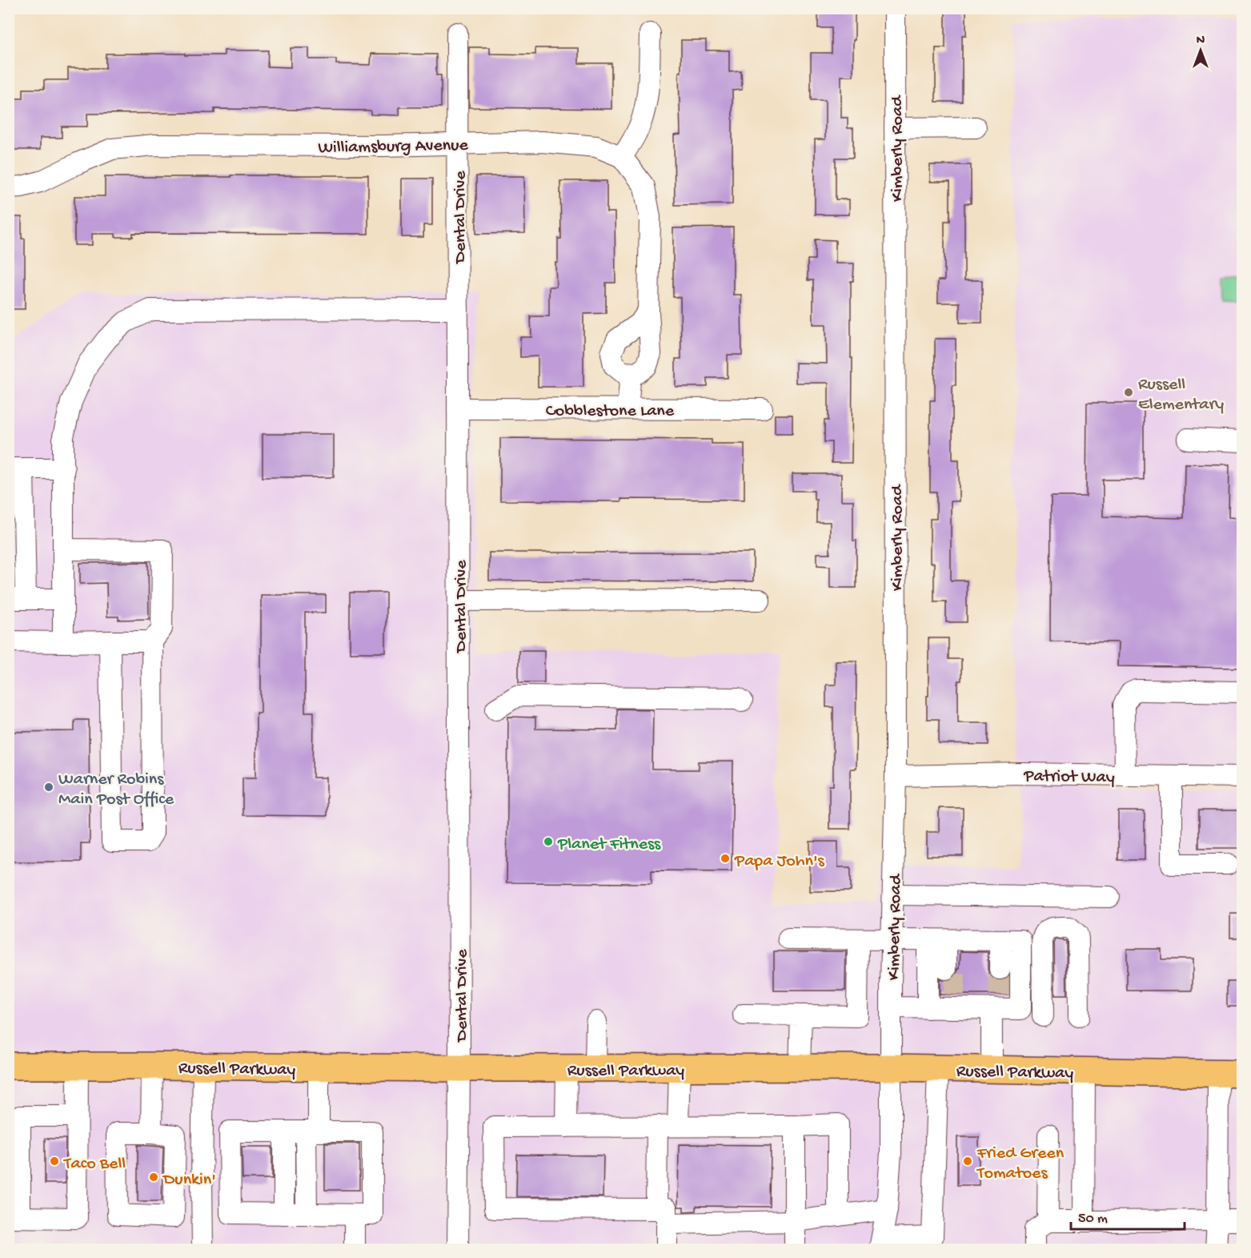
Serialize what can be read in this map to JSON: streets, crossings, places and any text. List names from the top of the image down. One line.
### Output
{"streets":{"main road":["Russell Parkway"],"street":["Williamsburg Avenue","Kimberly Road","Dental Drive","Cobblestone Lane","Patriot Way"]},"crossings":[["Williamsburg Avenue","Dental Drive"],["Kimberly Road","Patriot Way"],["Kimberly Road","Russell Parkway"],["Dental Drive","Cobblestone Lane"],["Dental Drive","Russell Parkway"]],"places":["Russell Elementary","Warner Robins Main Post Office","Planet Fitness","Papa John's","Taco Bell","Fried Green Tomatoes","Dunkin'"],"scale_bar":"50 m","north":"top"}
